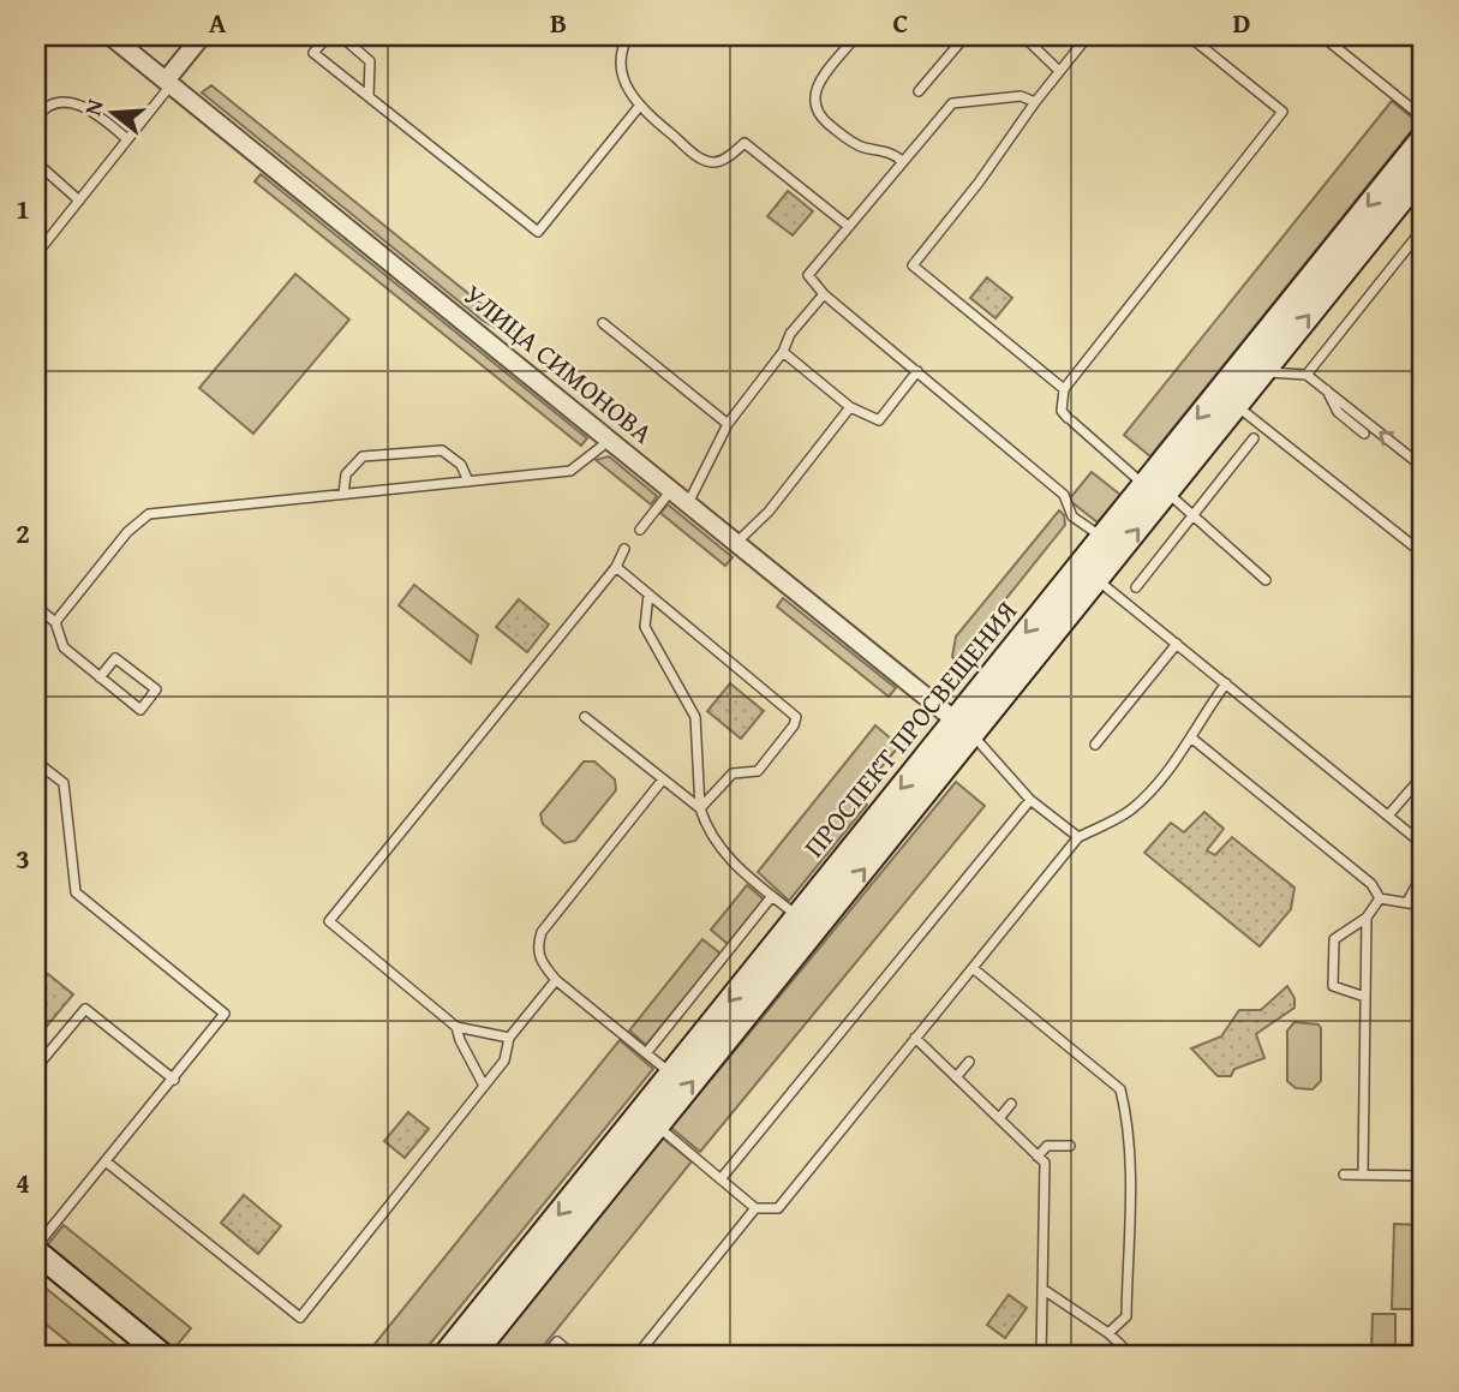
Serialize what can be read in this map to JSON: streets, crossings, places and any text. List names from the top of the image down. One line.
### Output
{"streets":{"main road":["ПРОСПЕКТ ПРОСВЕЩЕНИЯ"],"street":["УЛИЦА СИМОНОВА"]},"crossings":[["УЛИЦА СИМОНОВА","ПРОСПЕКТ ПРОСВЕЩЕНИЯ"]],"north":"left","grid":{"columns":["A","B","C","D"],"rows":["1","2","3","4"]}}
